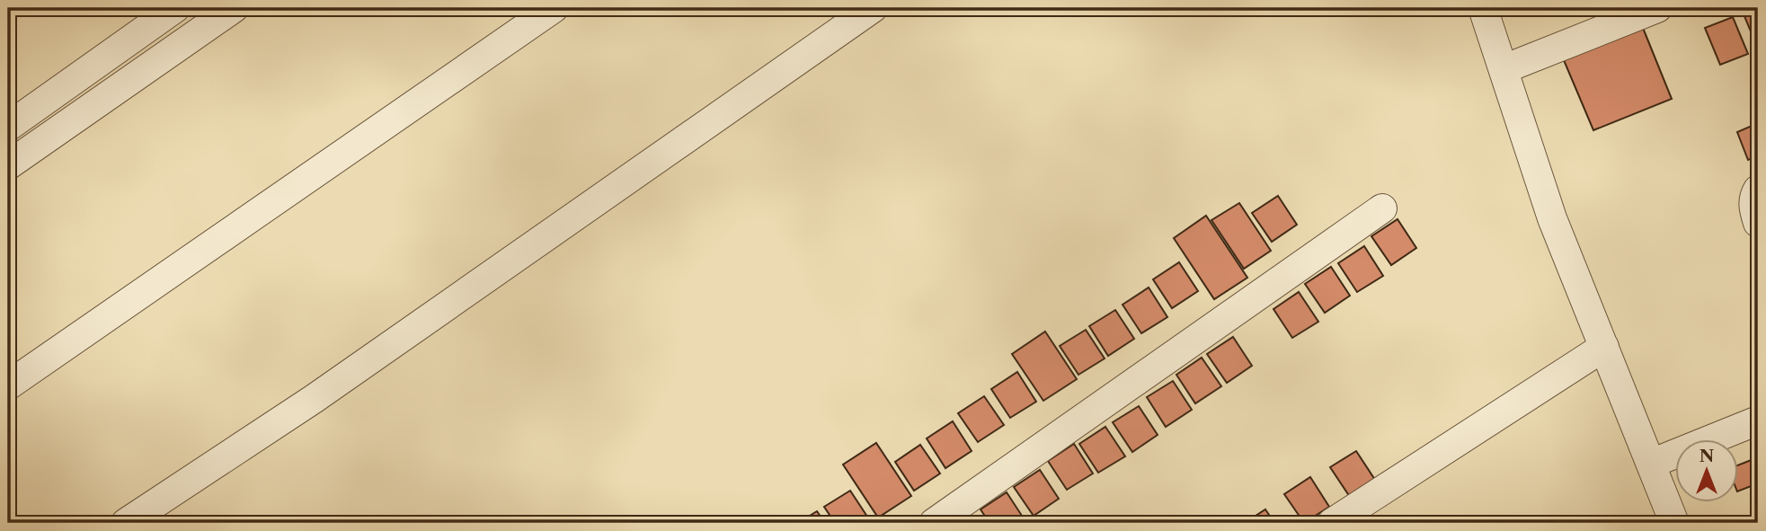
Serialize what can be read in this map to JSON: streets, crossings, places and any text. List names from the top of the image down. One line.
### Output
{"north":"top"}
